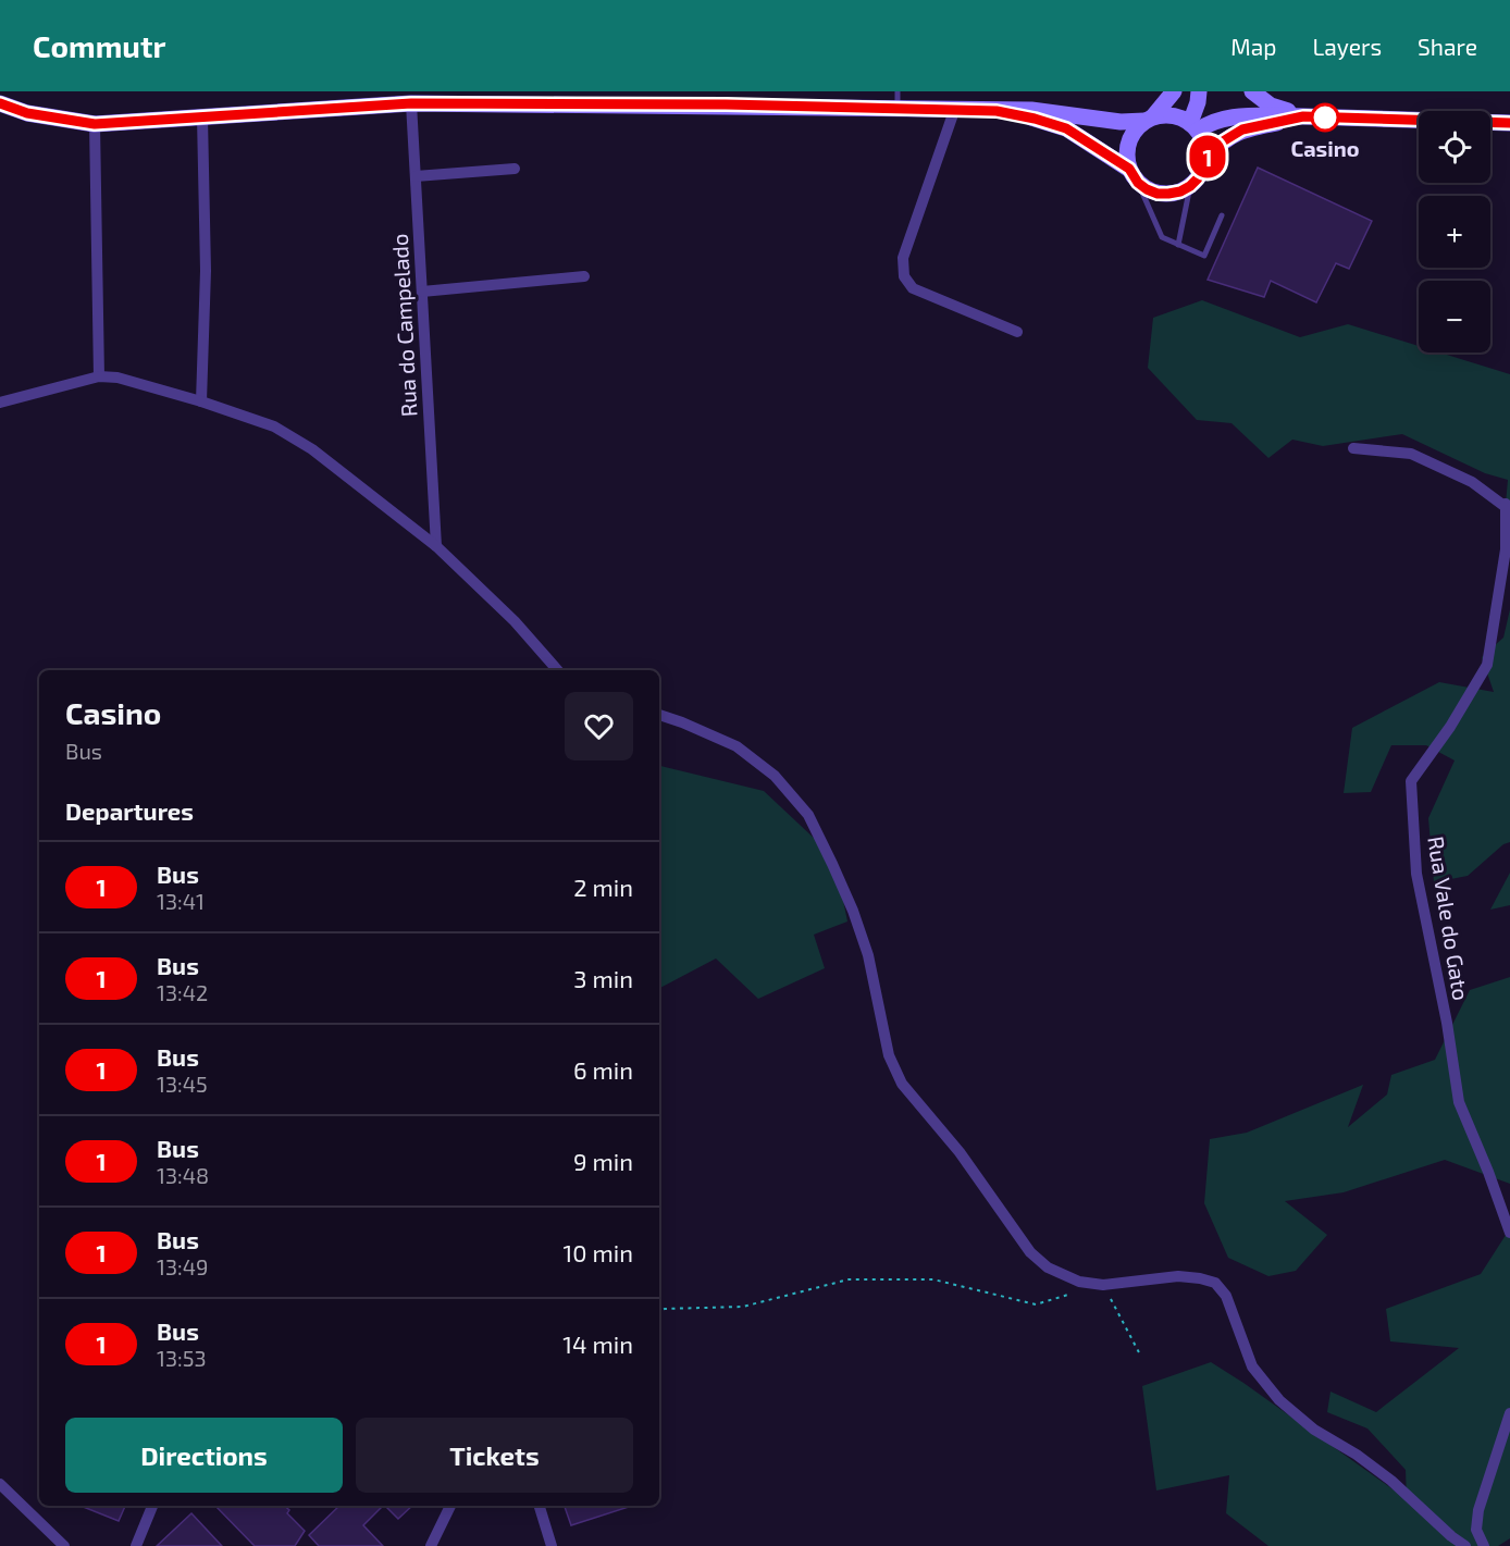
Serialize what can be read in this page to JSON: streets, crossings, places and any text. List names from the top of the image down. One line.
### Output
{"streets":{"street":["Rua do Campelado","Rua Vale do Gato"]},"places":["Casino"],"lines":["bus line 1"],"page":{"header":"Commutr","nav":["Map","Layers","Share"],"on_map":"1","map_buttons":["+","−"],"heading":[["Casino","Bus"],"Departures"],"list":[{"mark":"1","name":"Bus","note":"13:41","value":"2 min"},{"mark":"1","name":"Bus","note":"13:42","value":"3 min"},{"mark":"1","name":"Bus","note":"13:45","value":"6 min"},{"mark":"1","name":"Bus","note":"13:48","value":"9 min"},{"mark":"1","name":"Bus","note":"13:49","value":"10 min"},{"mark":"1","name":"Bus","note":"13:53","value":"14 min"}],"buttons":["Directions","Tickets"]}}
